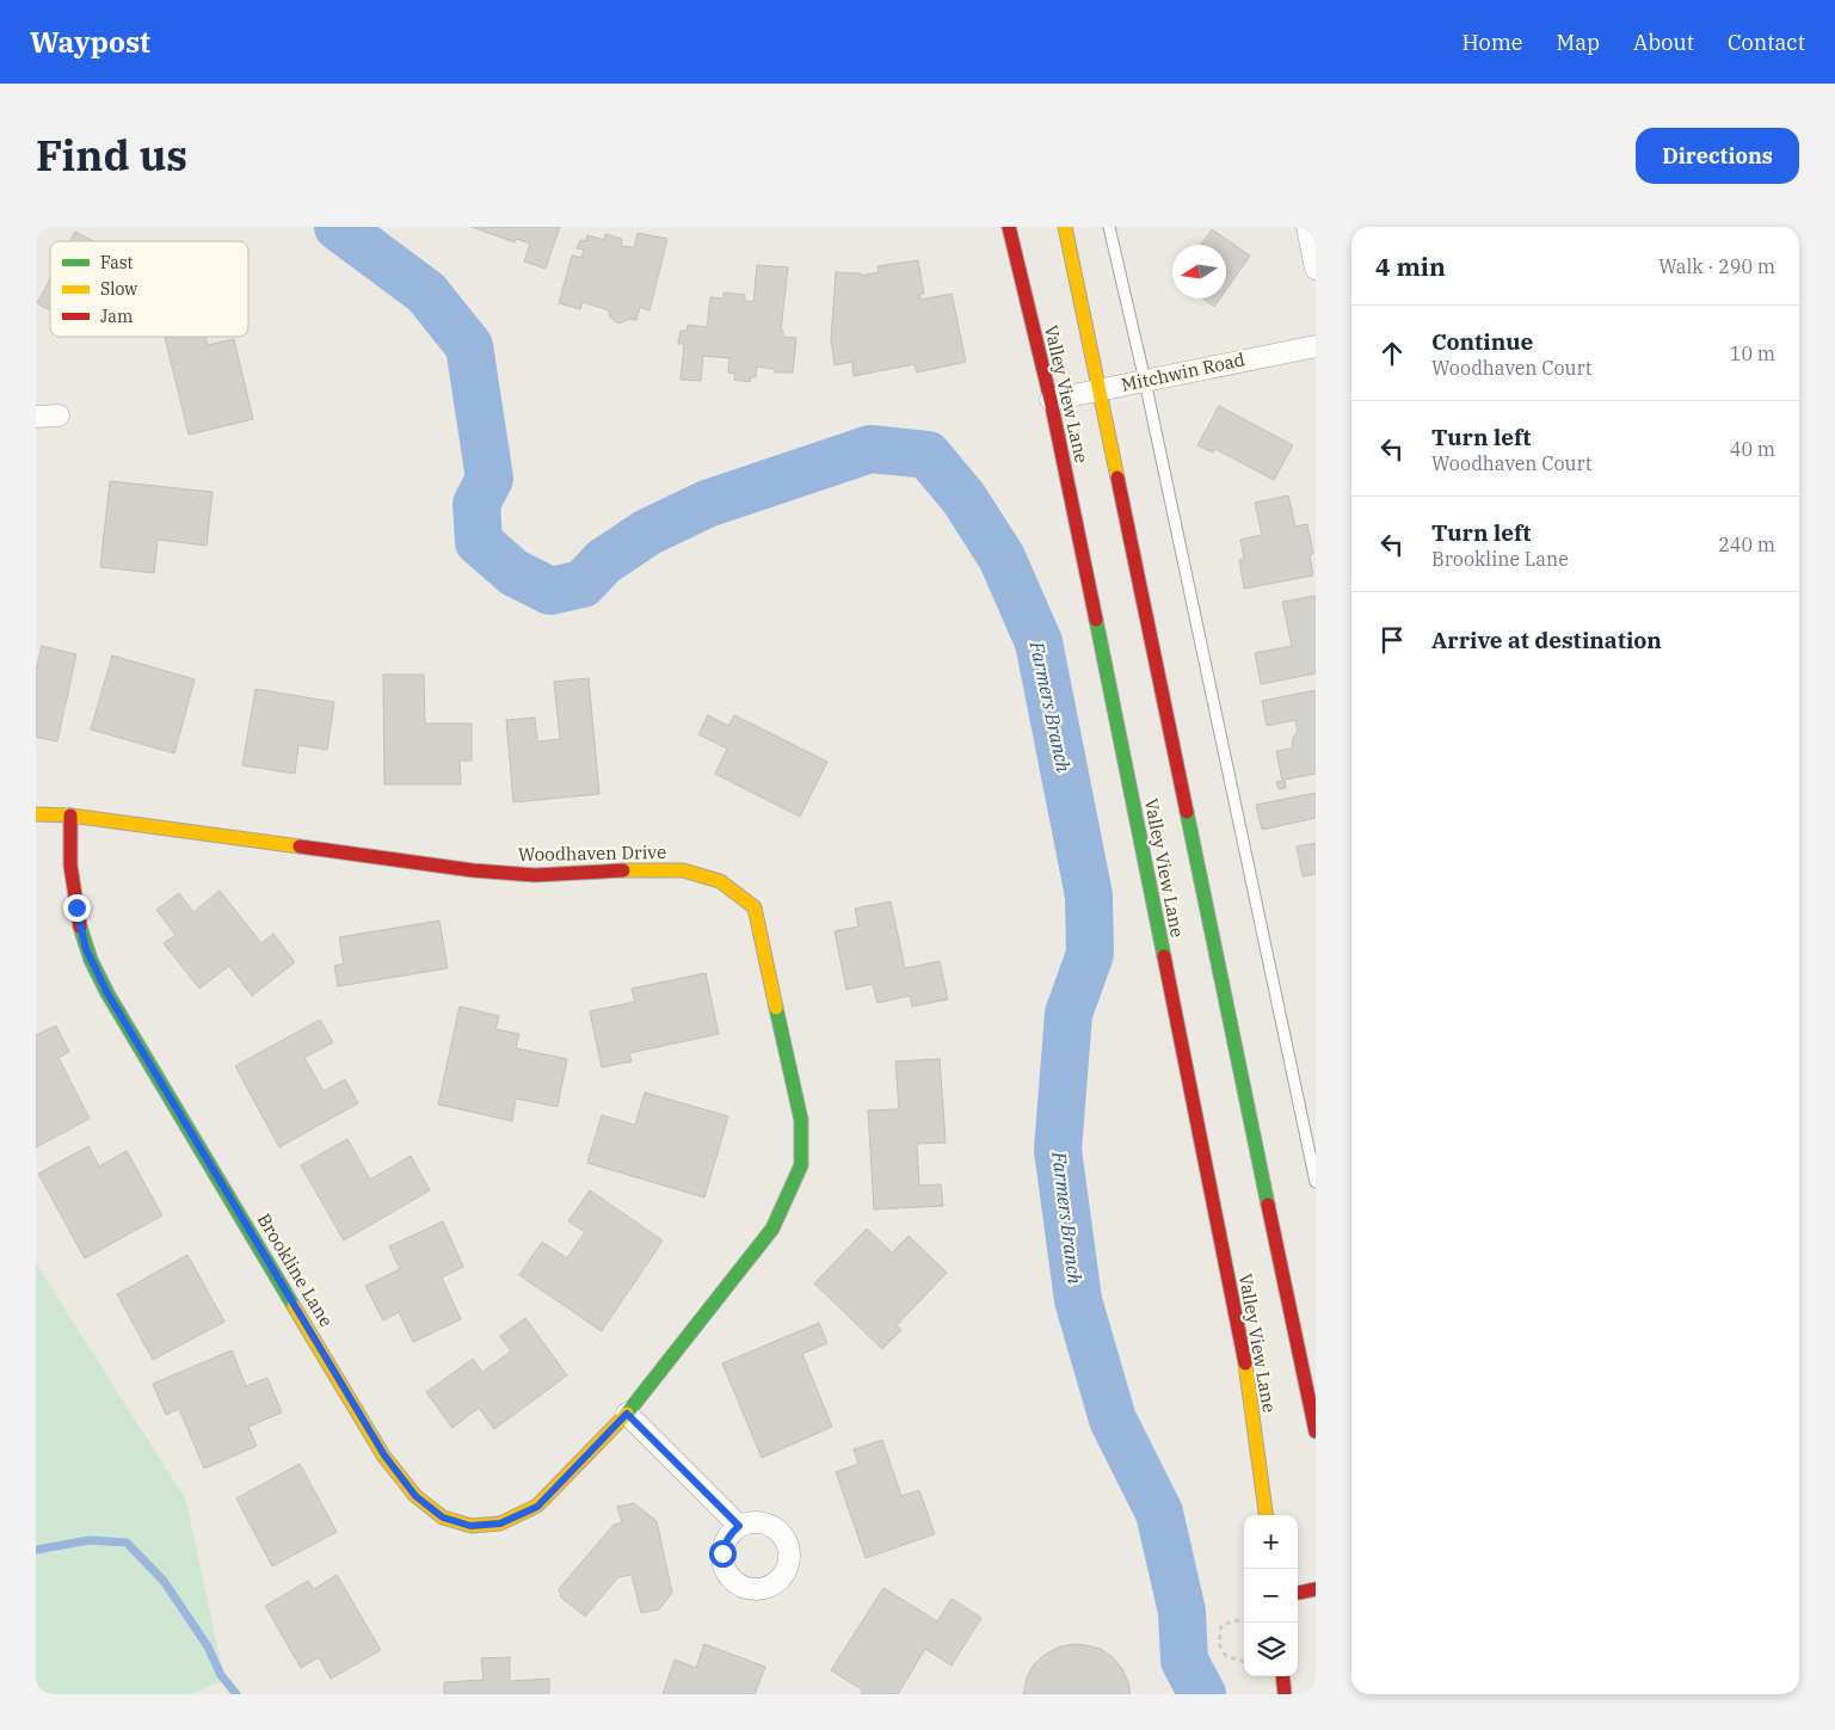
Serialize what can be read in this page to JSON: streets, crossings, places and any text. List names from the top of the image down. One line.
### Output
{"streets":{"main road":["Valley View Lane","Woodhaven Drive","Brookline Lane"],"street":["Mitchwin Road"]},"crossings":[["Mitchwin Road","Valley View Lane"],["Woodhaven Drive","Brookline Lane"]],"water":["Farmers Branch"],"legend":["Fast","Slow","Jam"],"north":"left","page":{"header":"Waypost","nav":["Home","Map","About","Contact"],"title":"Find us","buttons":"Directions","heading":["4 min","Walk · 290 m"],"list":[["Continue","Woodhaven Court","10 m"],["Turn left","Woodhaven Court","40 m"],["Turn left","Brookline Lane","240 m"],"Arrive at destination"],"map_buttons":["+","−"]}}
